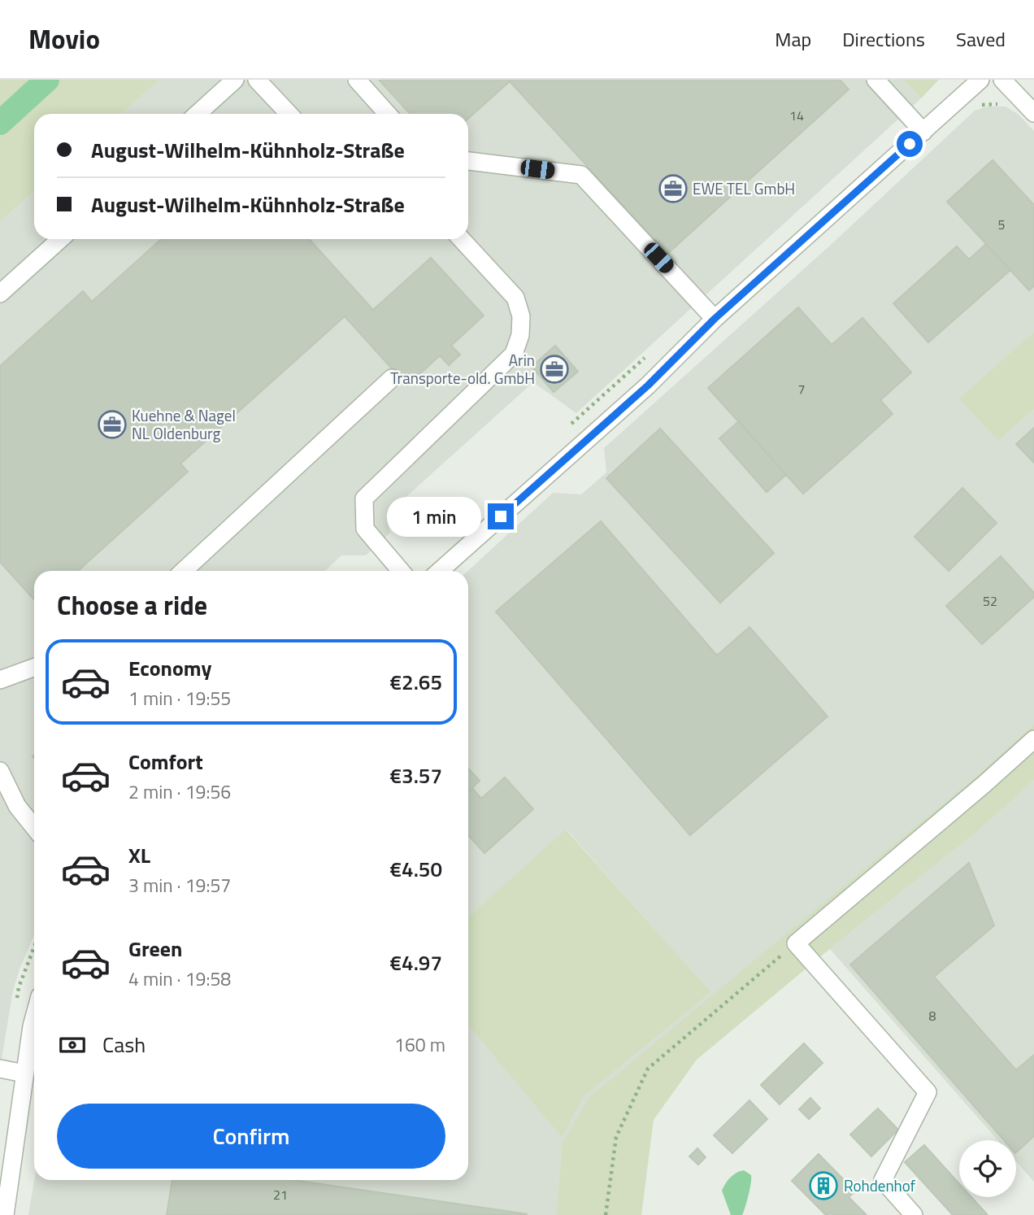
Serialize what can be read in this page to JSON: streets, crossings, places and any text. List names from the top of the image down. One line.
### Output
{"places":{"office":["EWE TEL GmbH","Arin Transporte-old. GmbH","Kuehne & Nagel NL Oldenburg"],"building":["Rohdenhof"]},"house_numbers":["14","5","7","52","8","21"],"page":{"header":"Movio","nav":["Map","Directions","Saved"],"banner":["August-Wilhelm-Kühnholz-Straße","August-Wilhelm-Kühnholz-Straße"],"bubble":"1 min","heading":"Choose a ride","list":[{"name":"Economy","note":"1 min · 19:55","value":"€2.65"},{"name":"Comfort","note":"2 min · 19:56","value":"€3.57"},{"name":"XL","note":"3 min · 19:57","value":"€4.50"},{"name":"Green","note":"4 min · 19:58","value":"€4.97"}],"pay":["Cash","160 m"],"buttons":"Confirm"}}
